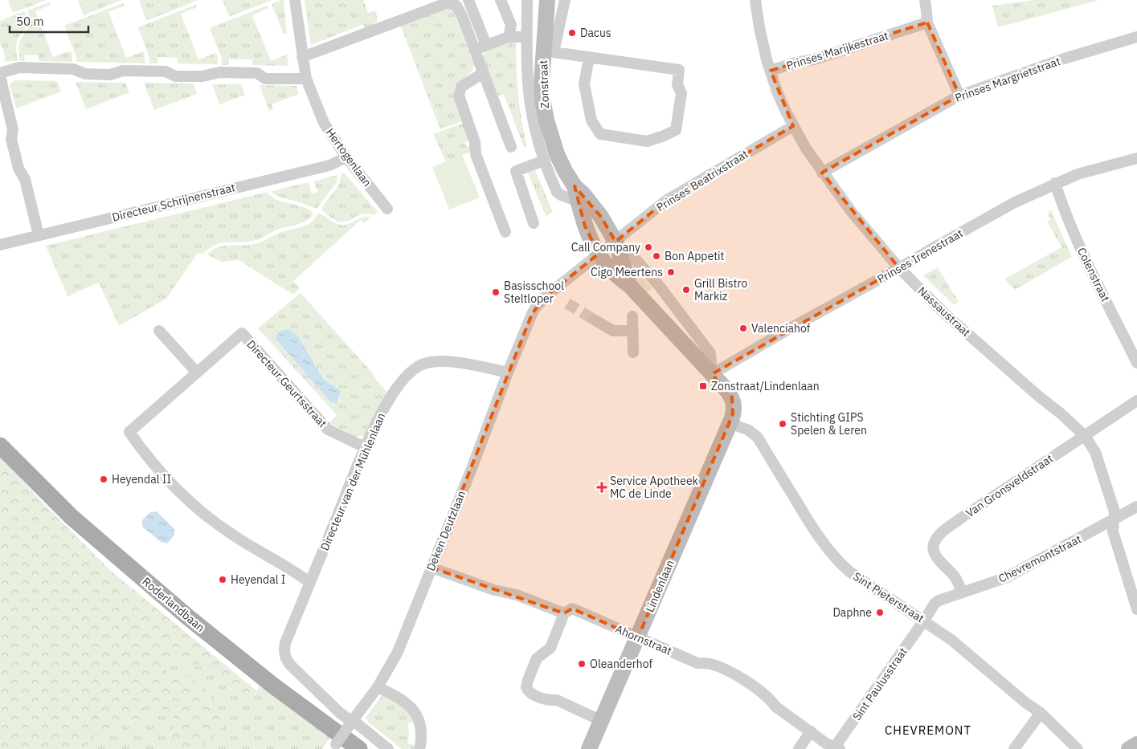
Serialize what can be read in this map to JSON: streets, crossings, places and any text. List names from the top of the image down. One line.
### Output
{"streets":{"main road":["Roderlandbaan"],"street":["Prinses Marijkestraat","Prinses Margrietstraat","Zonstraat","Hertogenlaan","Prinses Beatrixstraat","Directeur Schrijnenstraat","Prinses Irenestraat","Colenstraat","Nassaustraat","Directeur Geurtsstraat","Directeur van der Mühlenlaan","Van Gronsveldstraat","Deken Deutzlaan","Chevremontstraat","Lindenlaan","Sint Pieterstraat","Ahornstraat","Sint Paulusstraat"]},"crossings":[["Prinses Marijkestraat","Nassaustraat"],["Prinses Margrietstraat","Nassaustraat"],["Zonstraat","Prinses Beatrixstraat"],["Zonstraat","Prinses Irenestraat"],["Zonstraat","Lindenlaan"],["Zonstraat","Sint Pieterstraat"],["Hertogenlaan","Directeur Schrijnenstraat"],["Prinses Beatrixstraat","Nassaustraat"],["Prinses Irenestraat","Colenstraat"],["Prinses Irenestraat","Nassaustraat"],["Nassaustraat","Van Gronsveldstraat"],["Nassaustraat","Chevremontstraat"],["Directeur Geurtsstraat","Directeur van der Mühlenlaan"],["Directeur van der Mühlenlaan","Deken Deutzlaan"],["Van Gronsveldstraat","Chevremontstraat"],["Deken Deutzlaan","Ahornstraat"],["Chevremontstraat","Sint Pieterstraat"],["Chevremontstraat","Sint Paulusstraat"],["Lindenlaan","Sint Pieterstraat"],["Lindenlaan","Ahornstraat"],["Sint Pieterstraat","Sint Paulusstraat"],["Ahornstraat","Sint Paulusstraat"]],"districts":["CHEVREMONT"],"places":{"other":["Dacus","Call Company","Bon Appetit","Cigo Meertens","Grill Bistro Markiz","Basisschool Steltloper","Valenciahof","Stichting GIPS Spelen & Leren","Heyendal II","Heyendal I","Daphne","Oleanderhof"],"transit":["Zonstraat/Lindenlaan"],"health":["Service Apotheek MC de Linde"]},"scale_bar":"50 m"}
